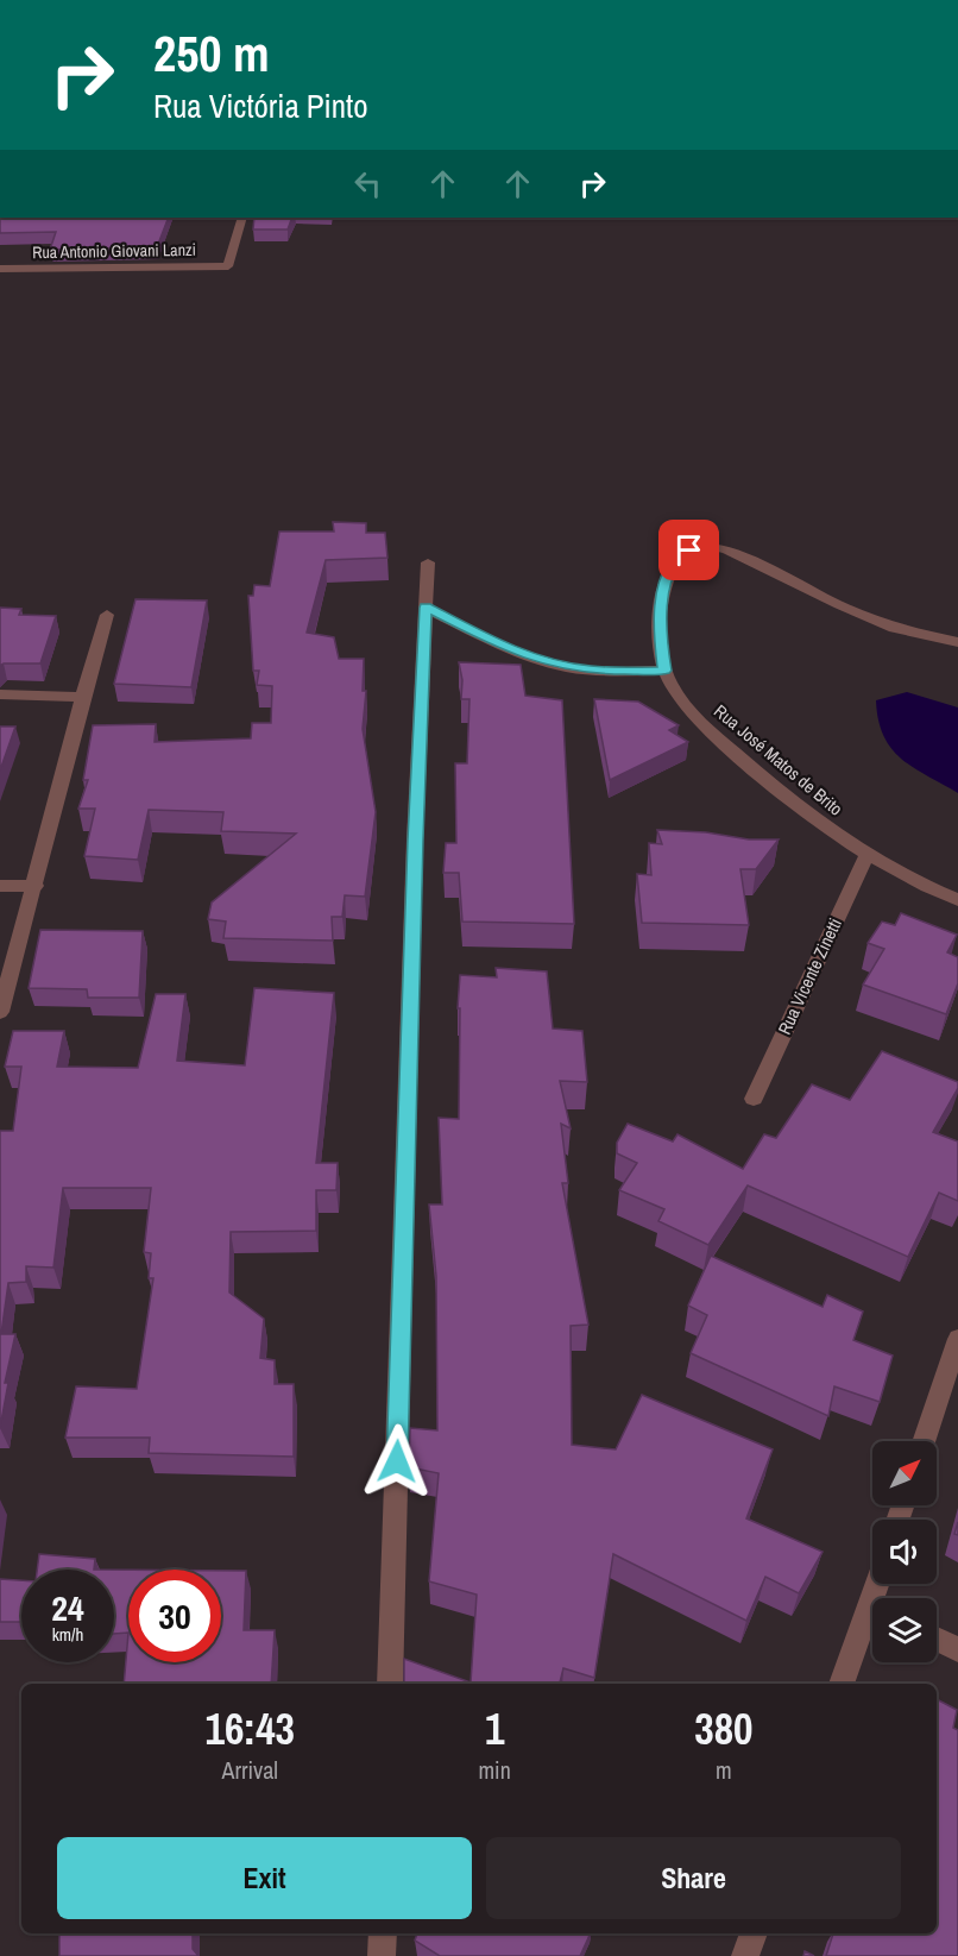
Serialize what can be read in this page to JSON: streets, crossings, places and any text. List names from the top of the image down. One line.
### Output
{"streets":{"street":["Rua Antonio Giovani Lanzi","Rua José Matos de Brito","Rua Vicente Zinetti"]},"crossings":[["Rua José Matos de Brito","Rua Vicente Zinetti"]],"north":"top right","page":{"turn":["250 m","Rua Victória Pinto"],"speed":"24 km/h","limit":"30","eta":["16:43","Arrival","1","min","380","m"],"buttons":["Exit","Share"]}}
